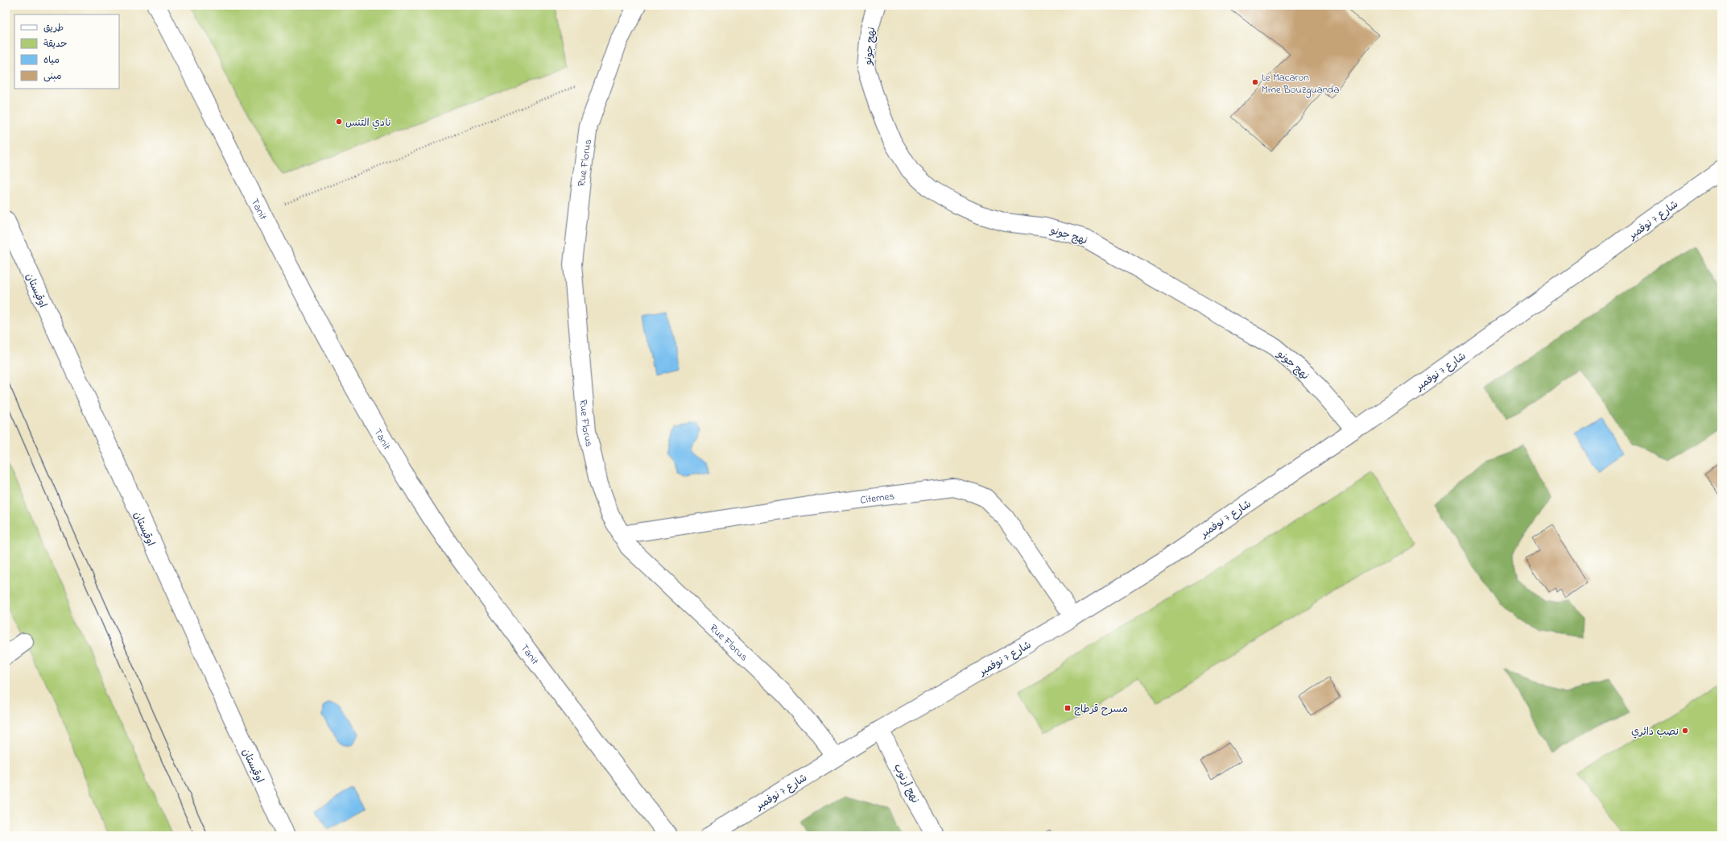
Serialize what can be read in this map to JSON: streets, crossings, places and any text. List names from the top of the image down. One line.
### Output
{"streets":{"street":["نهج جونو","Rue Florus","Tanit","شارع 7 نوفمبر","اوقيستان","Citernes","نهج أرنوب"]},"crossings":[["نهج جونو","شارع 7 نوفمبر"],["Rue Florus","شارع 7 نوفمبر"],["Rue Florus","Citernes"],["شارع 7 نوفمبر","Citernes"],["شارع 7 نوفمبر","نهج أرنوب"]],"places":{"other":["Le Macaron Mme Bouzguanda","نادي التنس","نصب دائري"],"transit":["مسرح قرطاج"]},"legend":["طريق","حديقة","مياه","مبنى"]}
